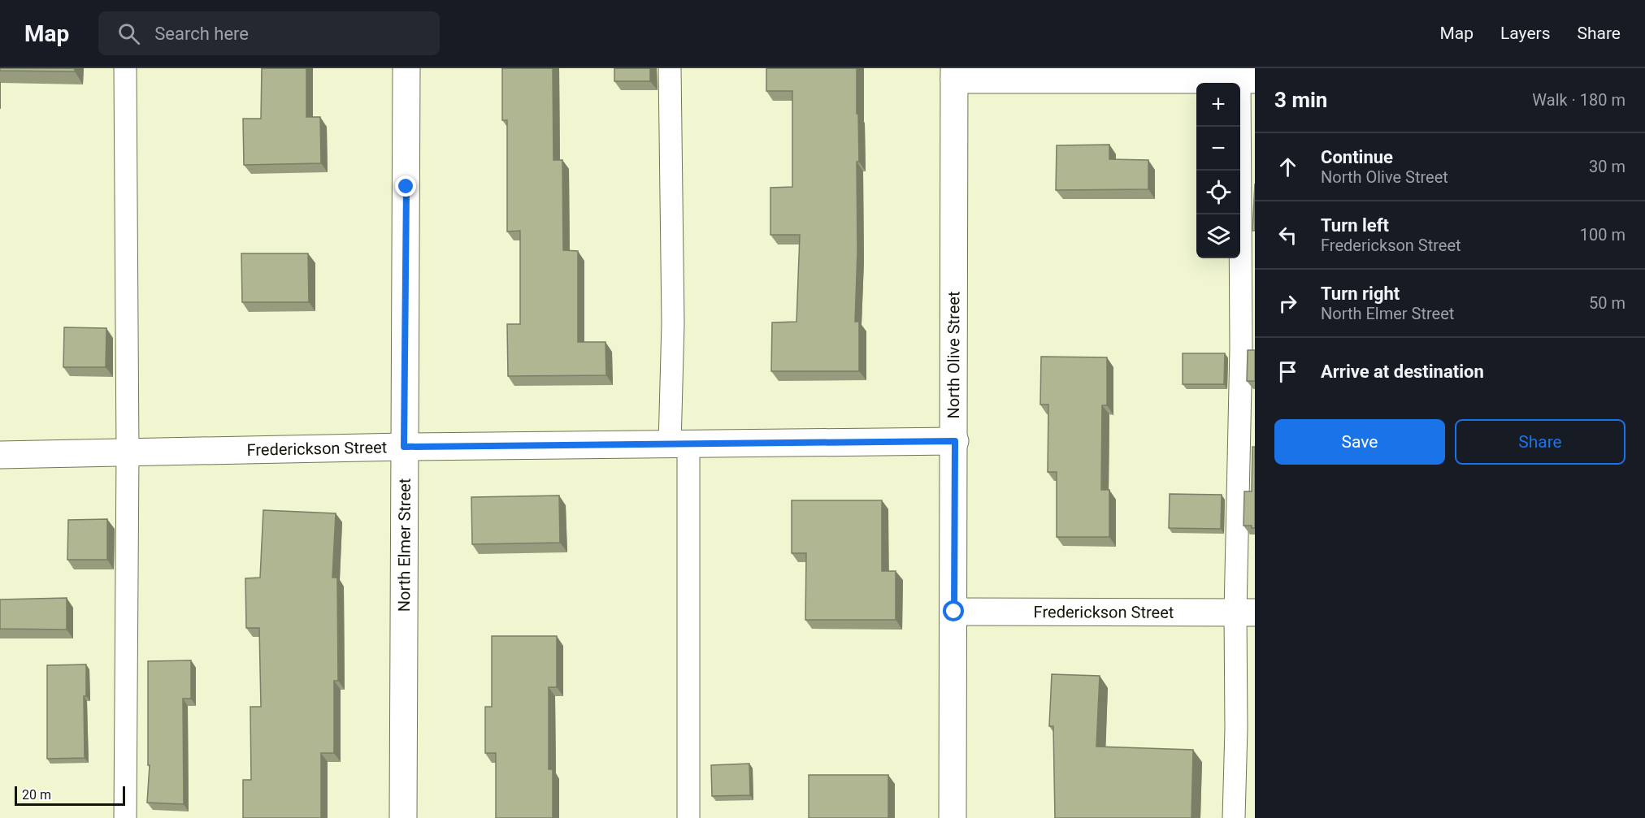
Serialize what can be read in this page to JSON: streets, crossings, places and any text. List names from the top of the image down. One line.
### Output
{"streets":{"street":["North Olive Street","Frederickson Street","North Elmer Street"]},"crossings":[["North Olive Street","Frederickson Street"],["Frederickson Street","North Elmer Street"]],"scale_bar":"20 m","page":{"header":"Map","search":"Search here","nav":["Map","Layers","Share"],"heading":["3 min","Walk · 180 m"],"map_buttons":["+","−"],"list":[["Continue","North Olive Street","30 m"],["Turn left","Frederickson Street","100 m"],["Turn right","North Elmer Street","50 m"],"Arrive at destination"],"buttons":["Save","Share"],"scale":"20 m"}}
